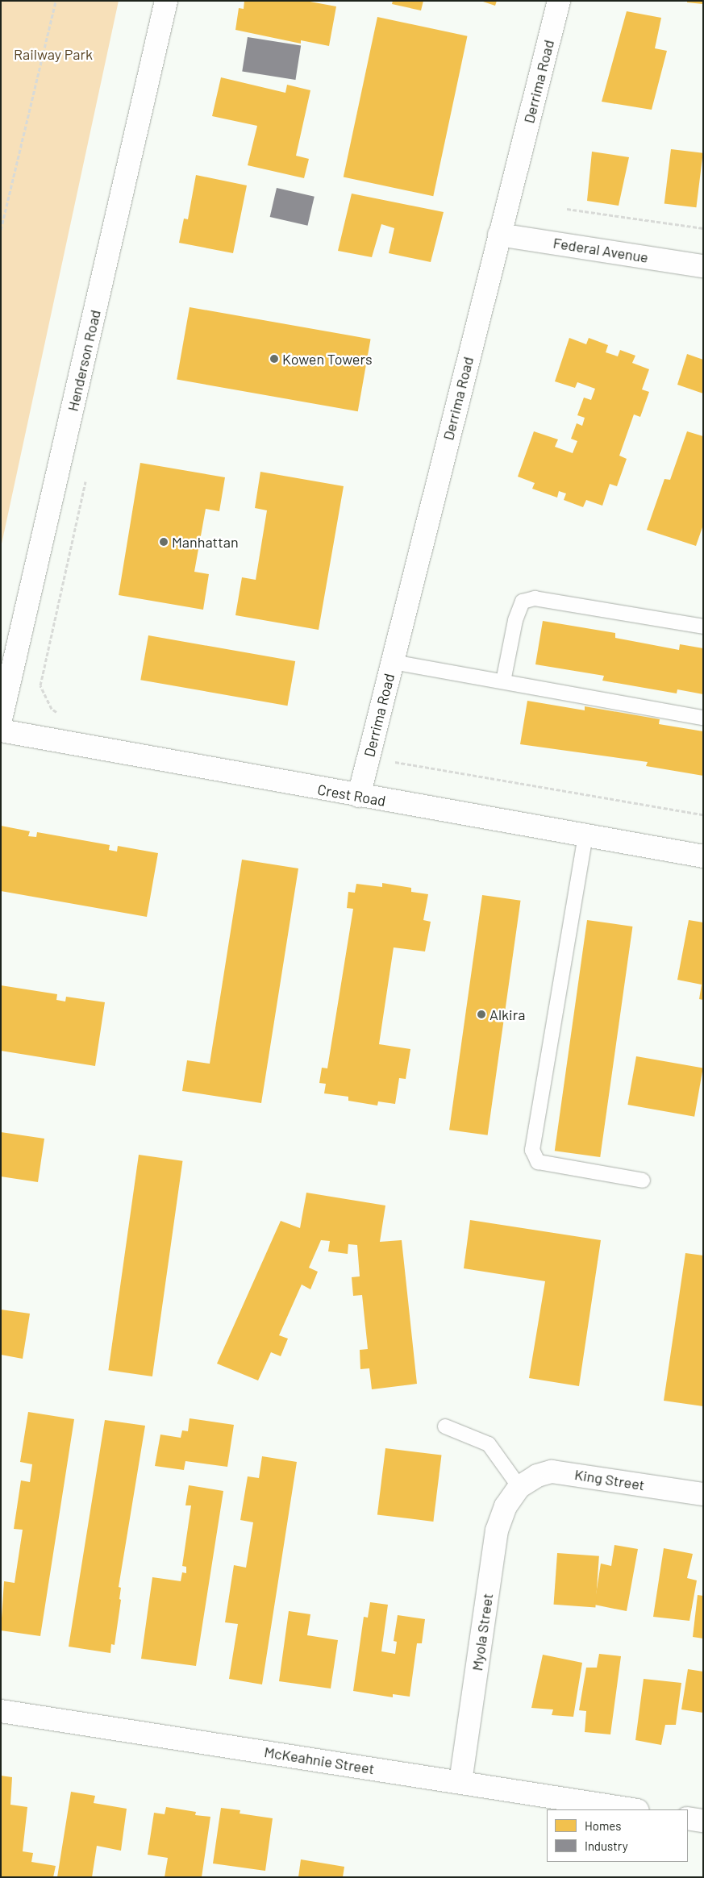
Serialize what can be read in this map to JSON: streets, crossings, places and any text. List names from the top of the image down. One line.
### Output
{"streets":{"street":["Derrima Road","Federal Avenue","Henderson Road","Crest Road","King Street","Myola Street","McKeahnie Street"]},"crossings":[["Derrima Road","Federal Avenue"],["Derrima Road","Crest Road"],["King Street","Myola Street"],["Myola Street","McKeahnie Street"]],"parks":["Railway Park"],"places":["Kowen Towers","Manhattan","Alkira"],"legend":["Homes","Industry"]}
